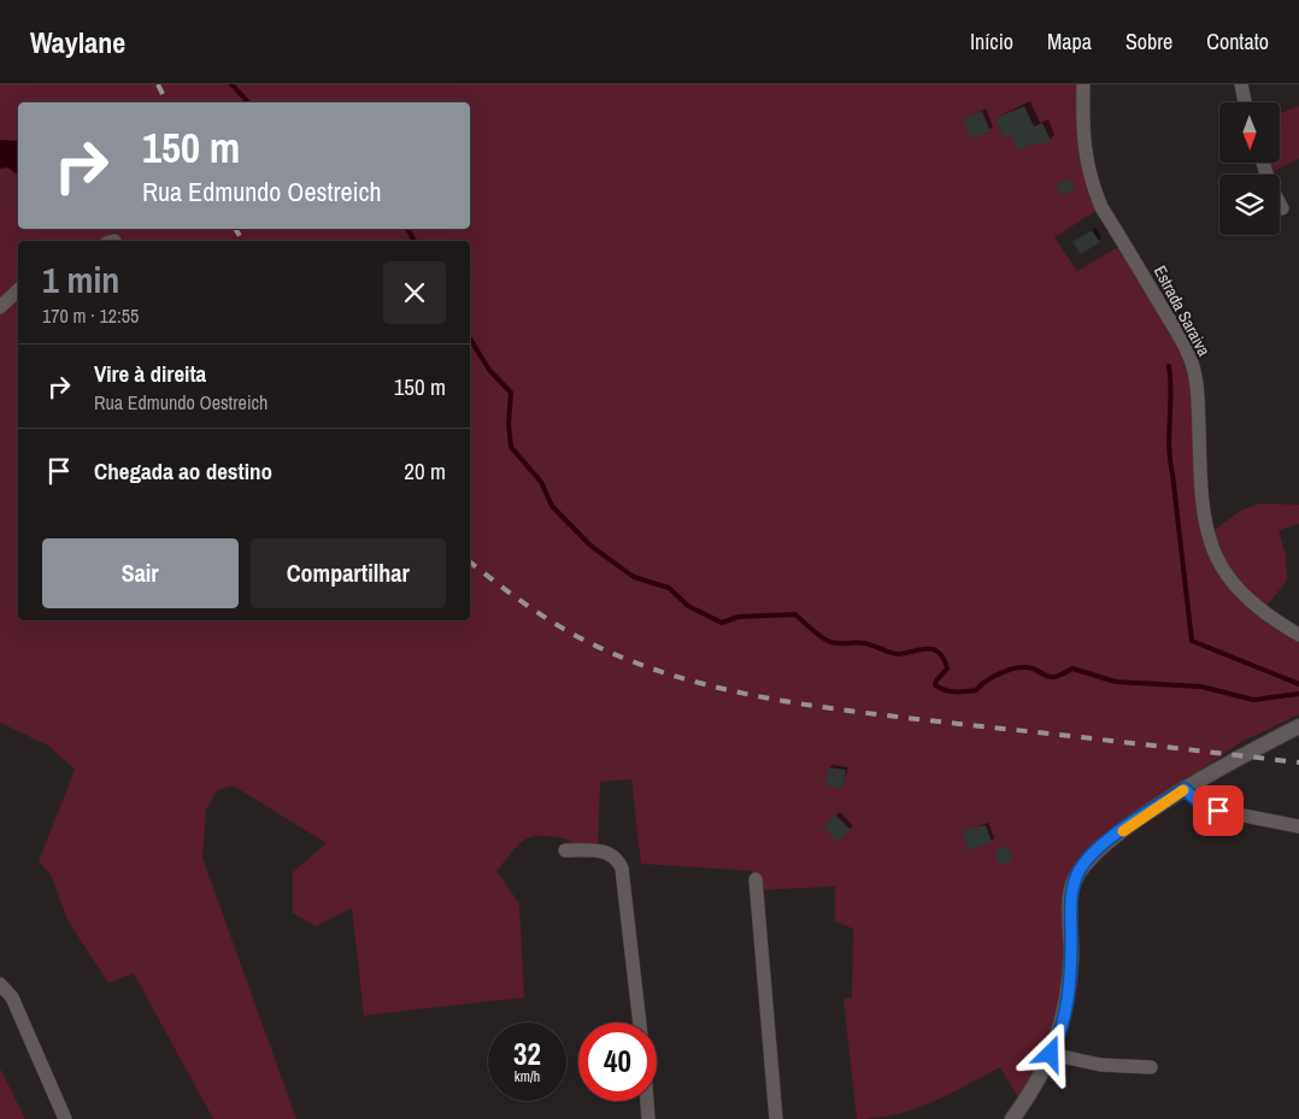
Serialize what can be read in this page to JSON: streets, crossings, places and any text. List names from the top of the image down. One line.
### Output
{"streets":{"street":["Estrada Saraiva"]},"north":"bottom","page":{"header":"Waylane","nav":["Início","Mapa","Sobre","Contato"],"turn":["150 m","Rua Edmundo Oestreich"],"heading":["1 min","170 m · 12:55"],"list":[{"name":"Vire à direita","note":"Rua Edmundo Oestreich","value":"150 m"},{"name":"Chegada ao destino","value":"20 m"}],"buttons":["Sair","Compartilhar"],"speed":"32 km/h","limit":"40"}}
